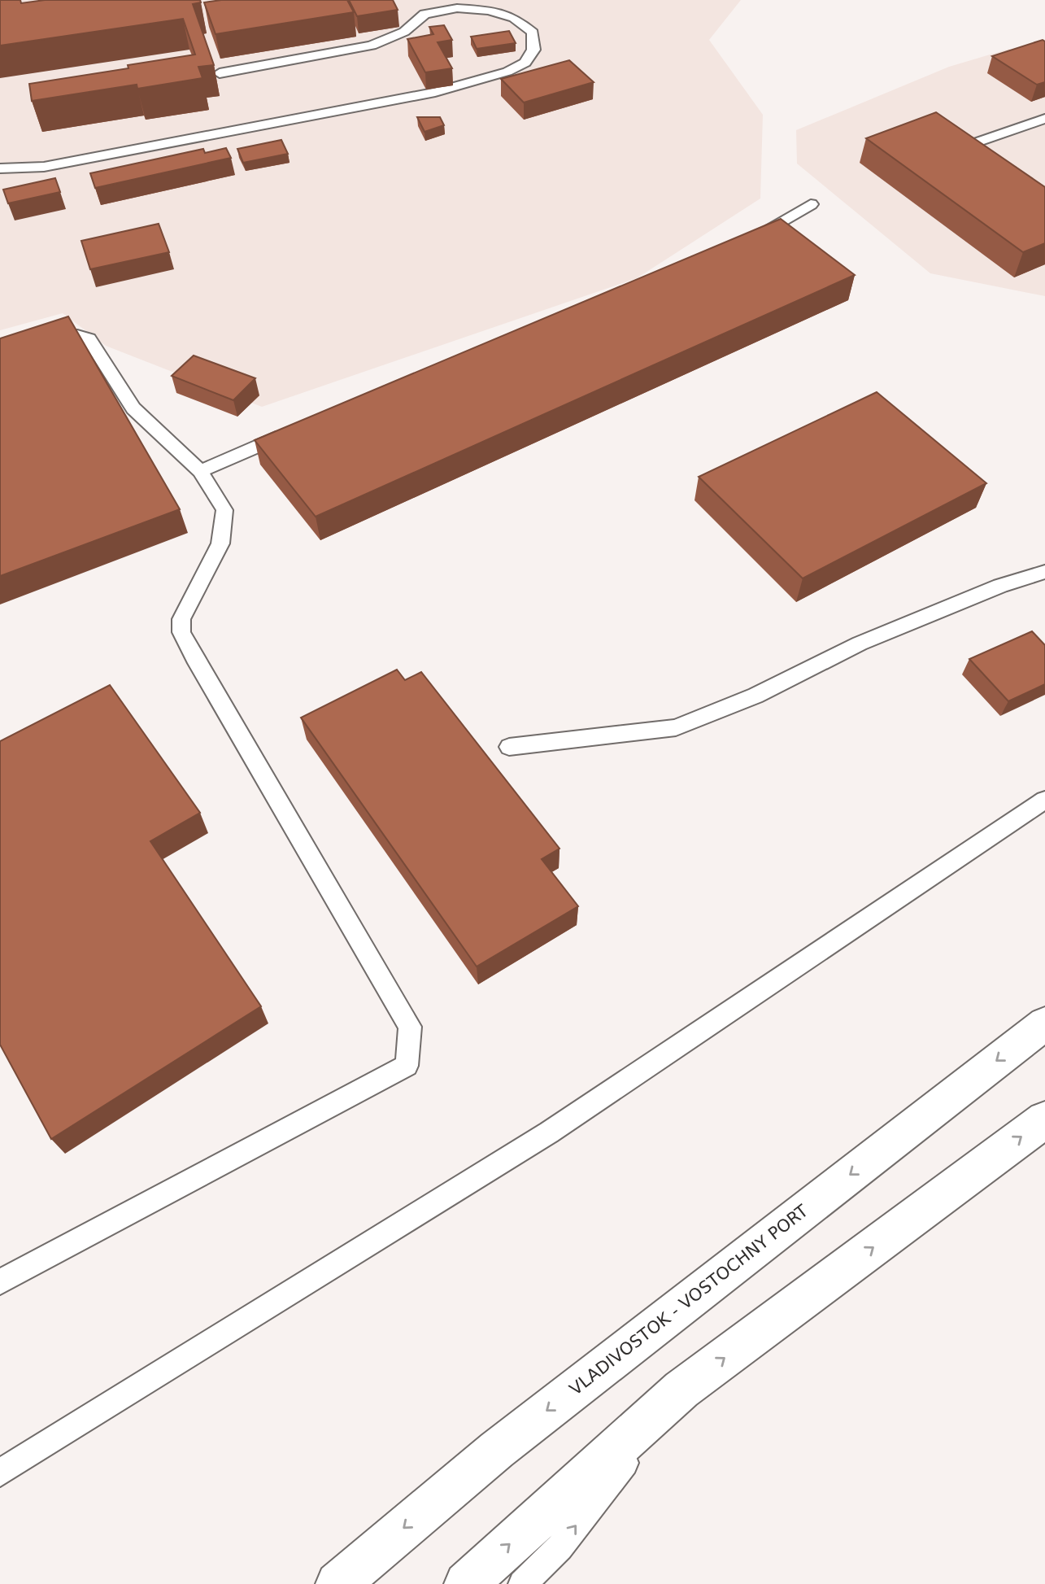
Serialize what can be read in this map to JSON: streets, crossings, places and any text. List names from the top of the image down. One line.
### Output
{"streets":{"highway":["VLADIVOSTOK - VOSTOCHNY PORT"]}}
